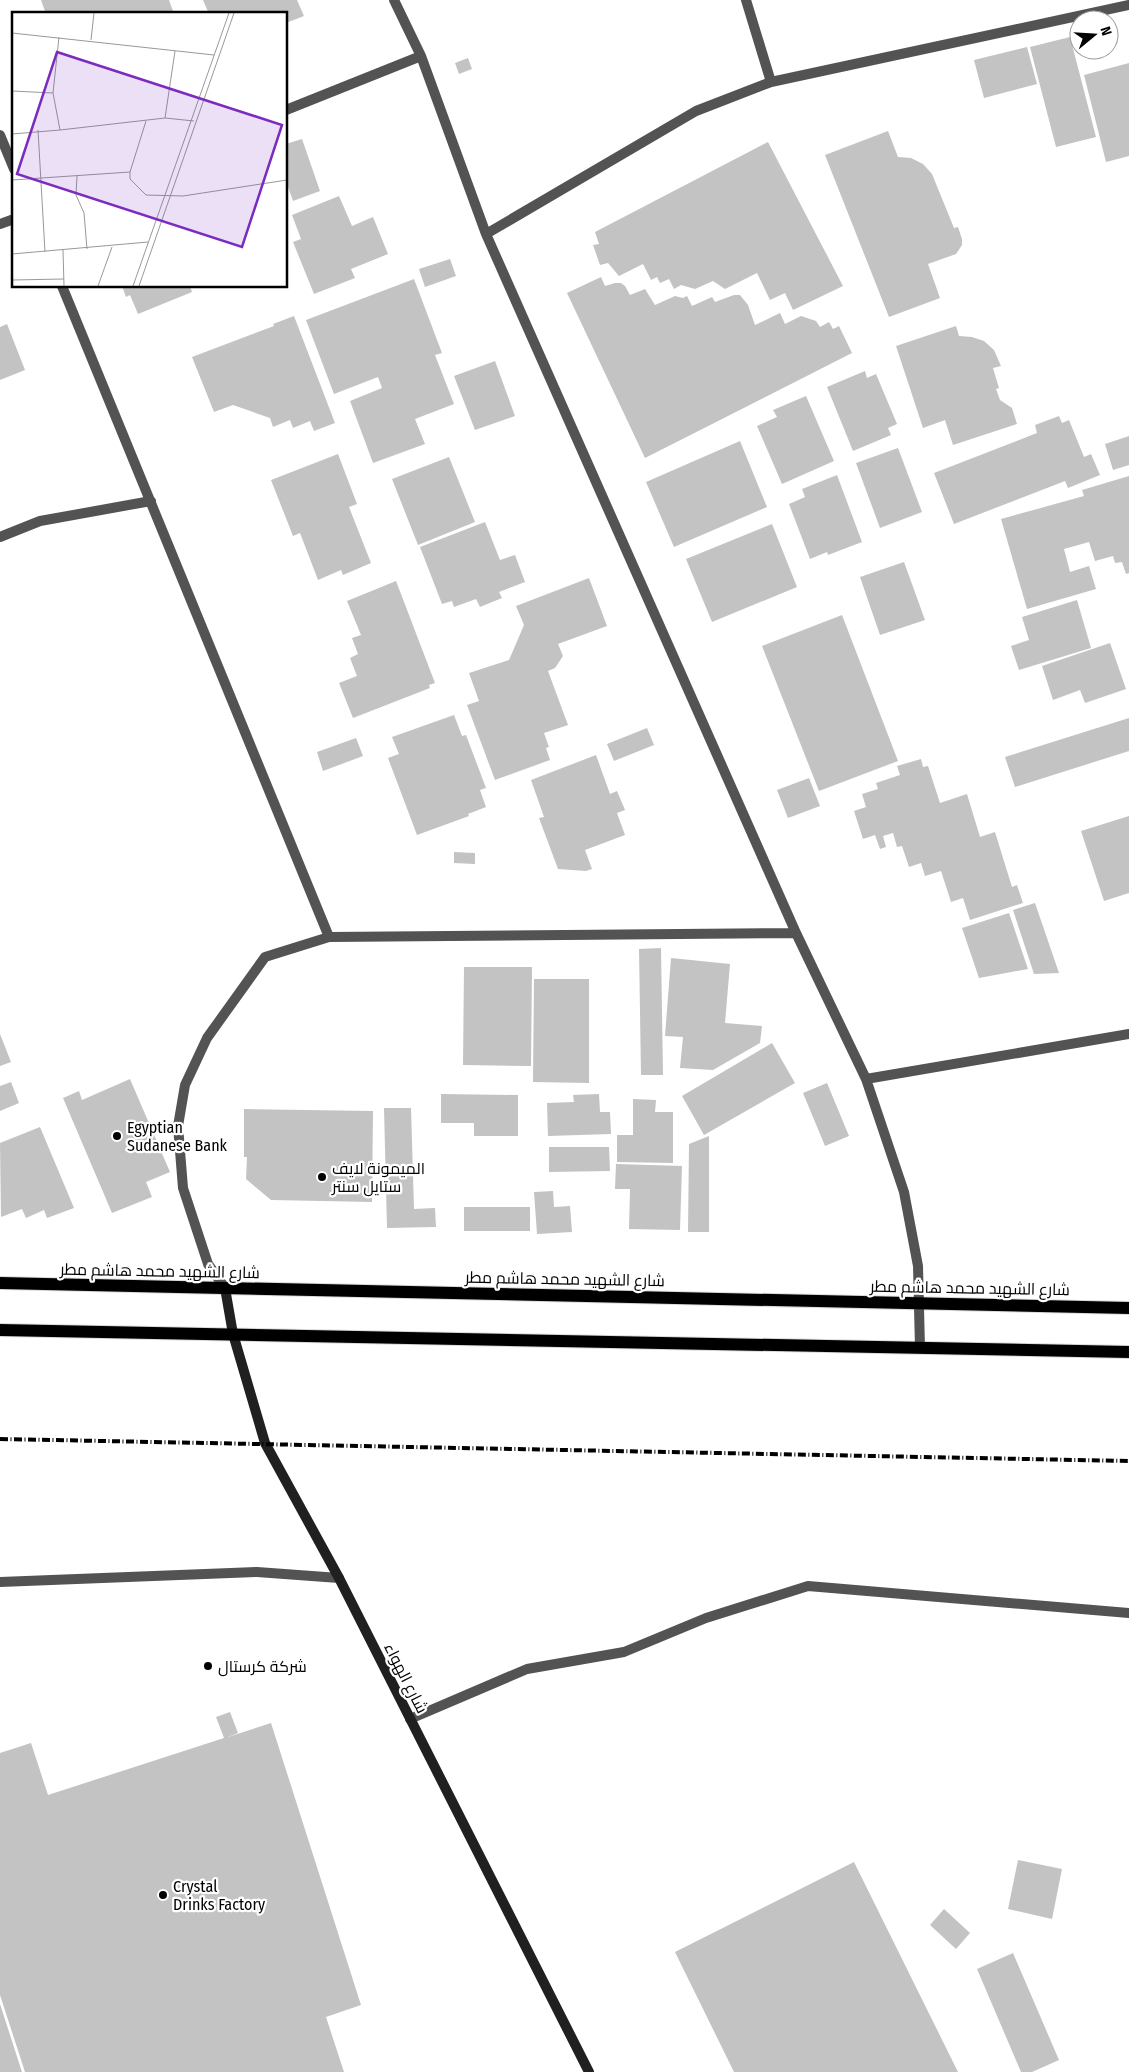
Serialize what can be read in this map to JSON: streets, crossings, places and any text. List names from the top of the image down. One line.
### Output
{"streets":{"main road":["شارع الشهيد محمد هاشم مطر"],"street":["شارع الهواء"]},"crossings":[["شارع الشهيد محمد هاشم مطر","شارع الهواء"]],"places":["Egyptian Sudanese Bank","الميمونة لايف ستايل سنتر","شركة كرستال","Crystal Drinks Factory"],"north":"right"}
